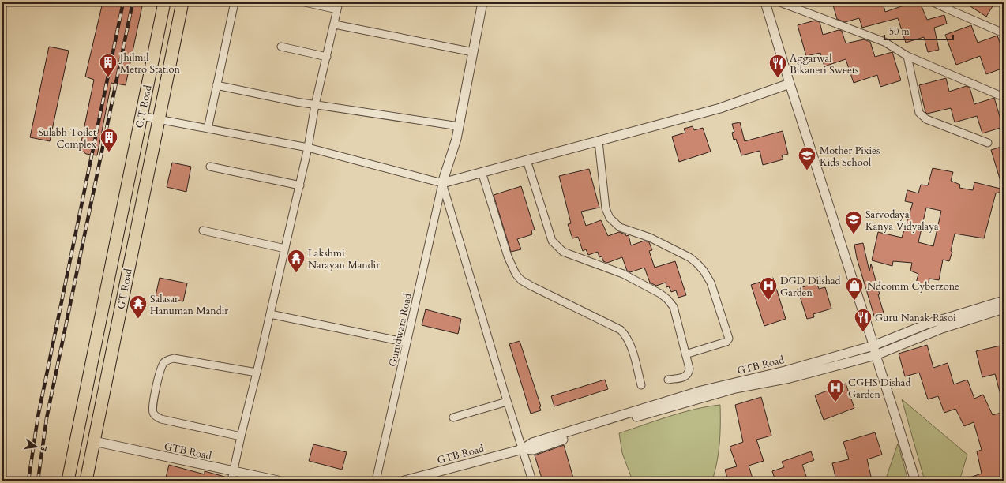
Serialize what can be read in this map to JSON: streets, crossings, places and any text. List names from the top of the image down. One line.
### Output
{"streets":{"highway":["G.T Road","GT Road"],"street":["Gurudwara Road","GTB Road"]},"crossings":[["G.T Road","GT Road"],["GT Road","GTB Road"]],"places":{"building":["Jhilmil Metro Station","Sulabh Toilet Complex"],"restaurant":["Aggarwal Bikaneri Sweets","Guru Nanak Rasoi"],"school or university":["Mother Pixies Kids School","Sarvodaya Kanya Vidyalaya"],"temple":["Lakshmi Narayan Mandir","Salasar Hanuman Mandir"],"hospital":["DGD Dilshad Garden","CGHS Dishad Garden"],"shop":["Ndcomm Cyberzone"]},"scale_bar":"50 m","north":"right"}
